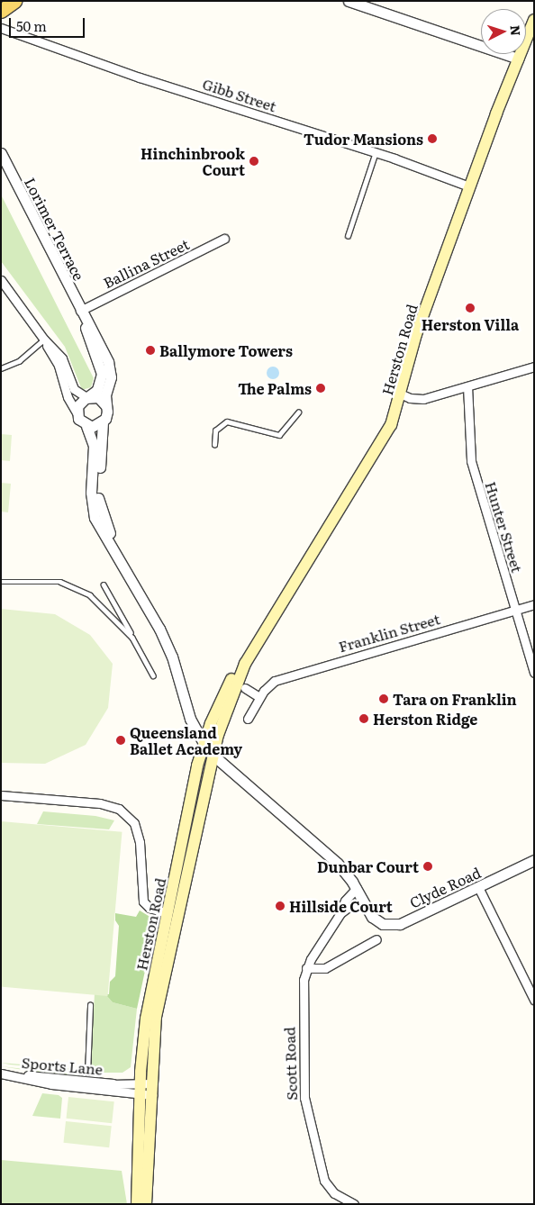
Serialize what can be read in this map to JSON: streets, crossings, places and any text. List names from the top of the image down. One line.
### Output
{"streets":{"main road":["Herston Road"],"street":["Gibb Street","Lorimer Terrace","Ballina Street","Hunter Street","Franklin Street","Clyde Road","Scott Road","Sports Lane"]},"crossings":[["Gibb Street","Herston Road"],["Lorimer Terrace","Ballina Street"],["Herston Road","Sports Lane"],["Hunter Street","Franklin Street"]],"places":["Tudor Mansions","Hinchinbrook Court","Herston Villa","Ballymore Towers","The Palms","Tara on Franklin","Herston Ridge","Queensland Ballet Academy","Dunbar Court","Hillside Court"],"scale_bar":"50 m","north":"right"}
